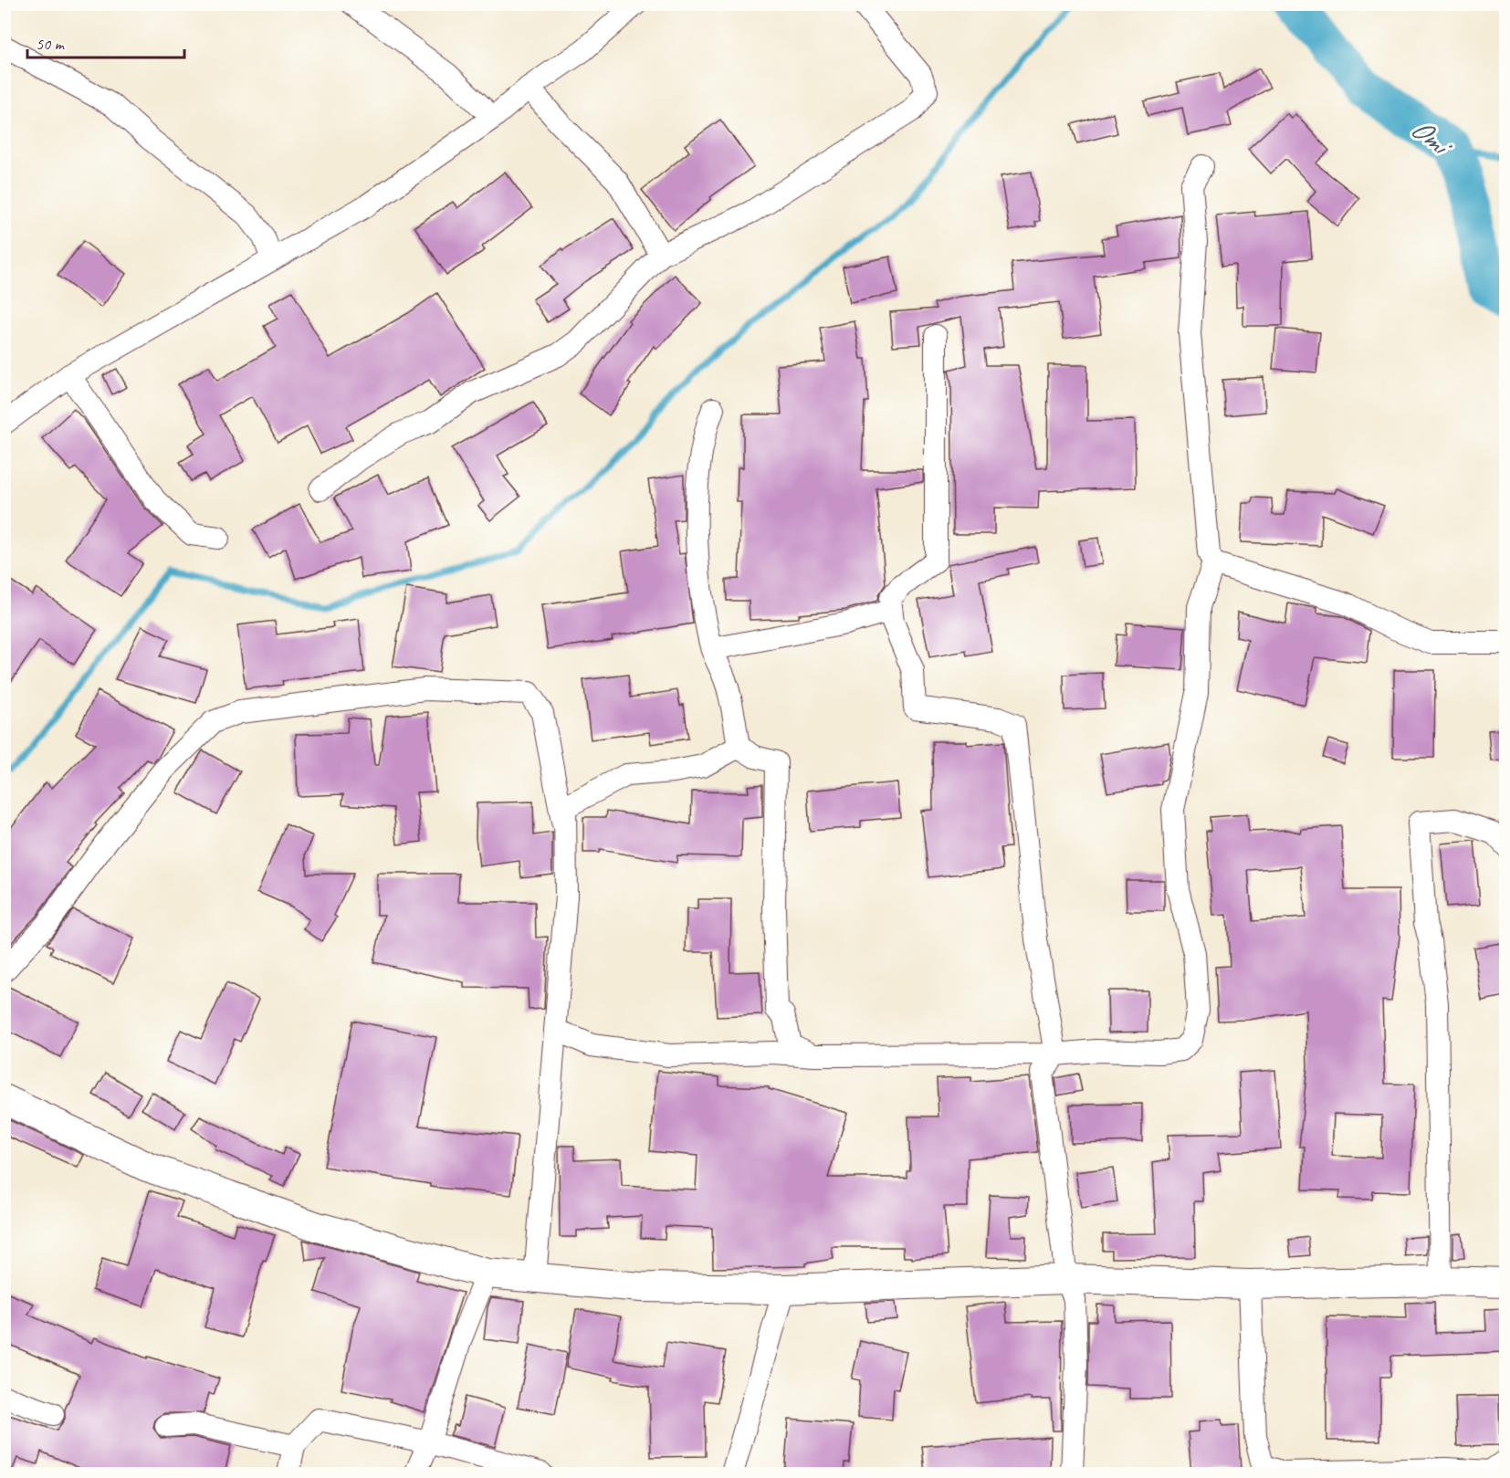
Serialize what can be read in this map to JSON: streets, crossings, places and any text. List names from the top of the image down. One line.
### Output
{"water":["Omi"],"scale_bar":"50 m"}
